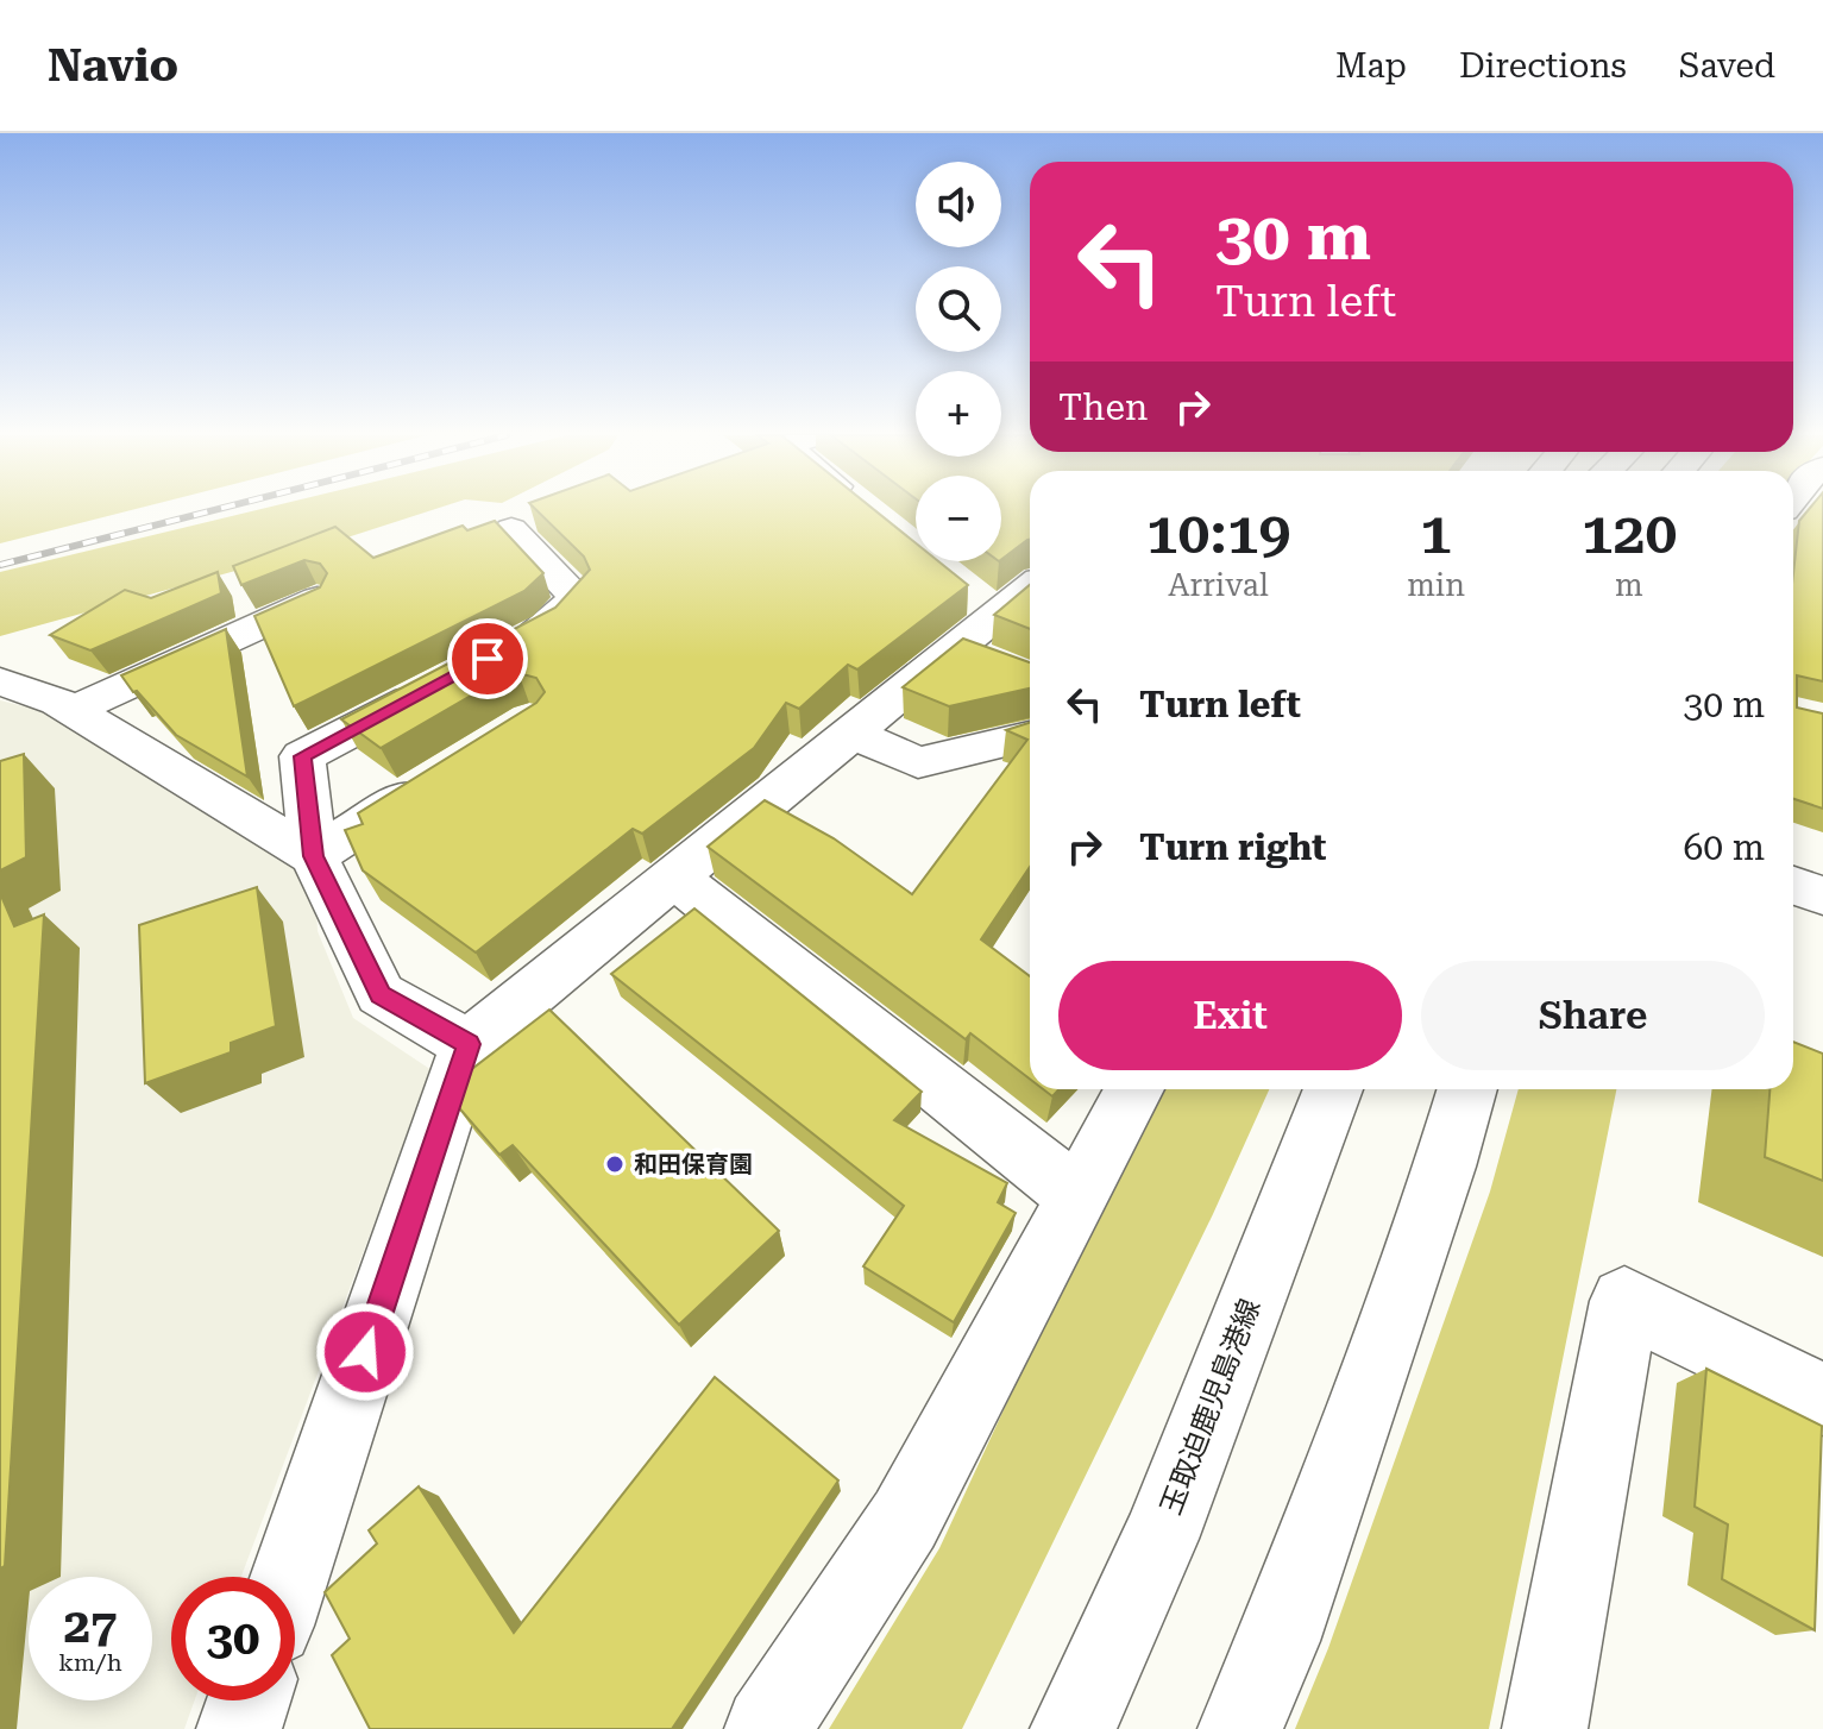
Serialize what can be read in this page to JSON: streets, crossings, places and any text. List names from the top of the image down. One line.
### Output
{"streets":{"street":["玉取迫鹿児島港線"]},"places":["和田保育園"],"page":{"header":"Navio","nav":["Map","Directions","Saved"],"map_buttons":["+","−"],"turn":["30 m","Turn left"],"then":"Then","eta":["10:19","Arrival","1","min","120","m"],"list":[{"name":"Turn left","value":"30 m"},{"name":"Turn right","value":"60 m"}],"buttons":["Exit","Share"],"speed":"27 km/h","limit":"30"}}
